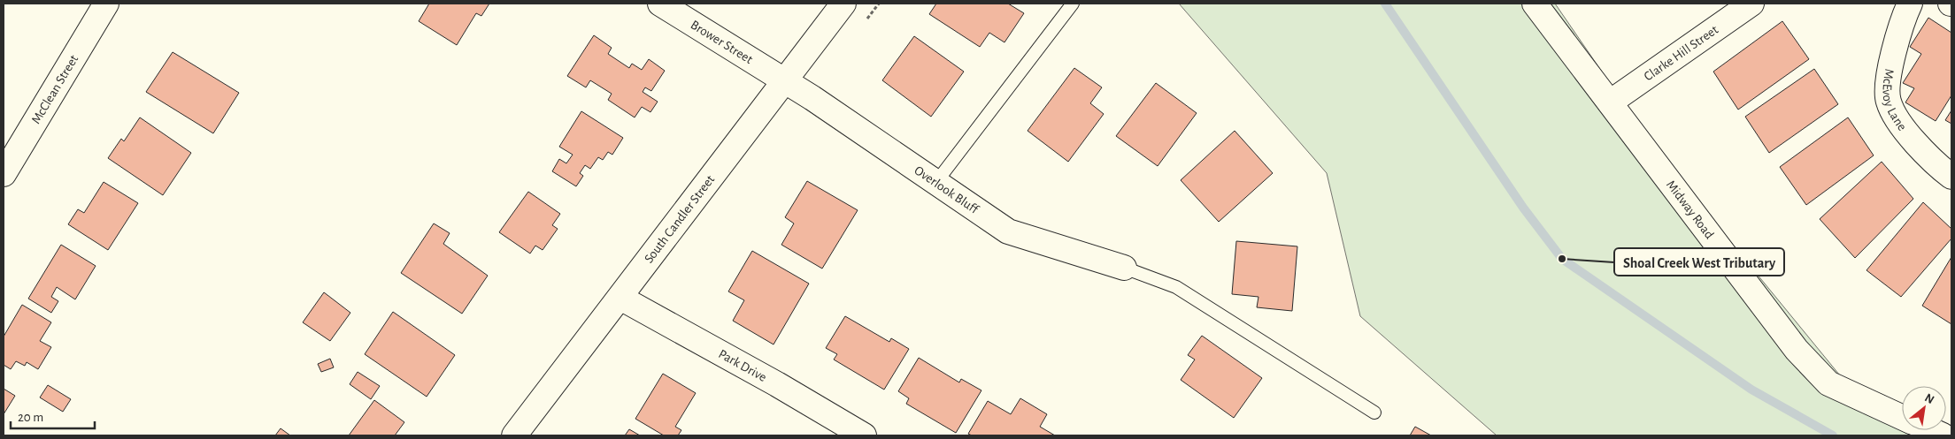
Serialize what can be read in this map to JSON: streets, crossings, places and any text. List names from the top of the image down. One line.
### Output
{"streets":{"street":["Brower Street","Clarke Hill Street","McClean Street","McEvoy Lane","Overlook Bluff","Midway Road","South Candler Street","Park Drive"]},"crossings":[["Brower Street","Overlook Bluff"],["Brower Street","South Candler Street"],["Clarke Hill Street","Midway Road"],["Overlook Bluff","South Candler Street"],["South Candler Street","Park Drive"]],"places":["Shoal Creek West Tributary"],"scale_bar":"20 m","north":"top right"}
